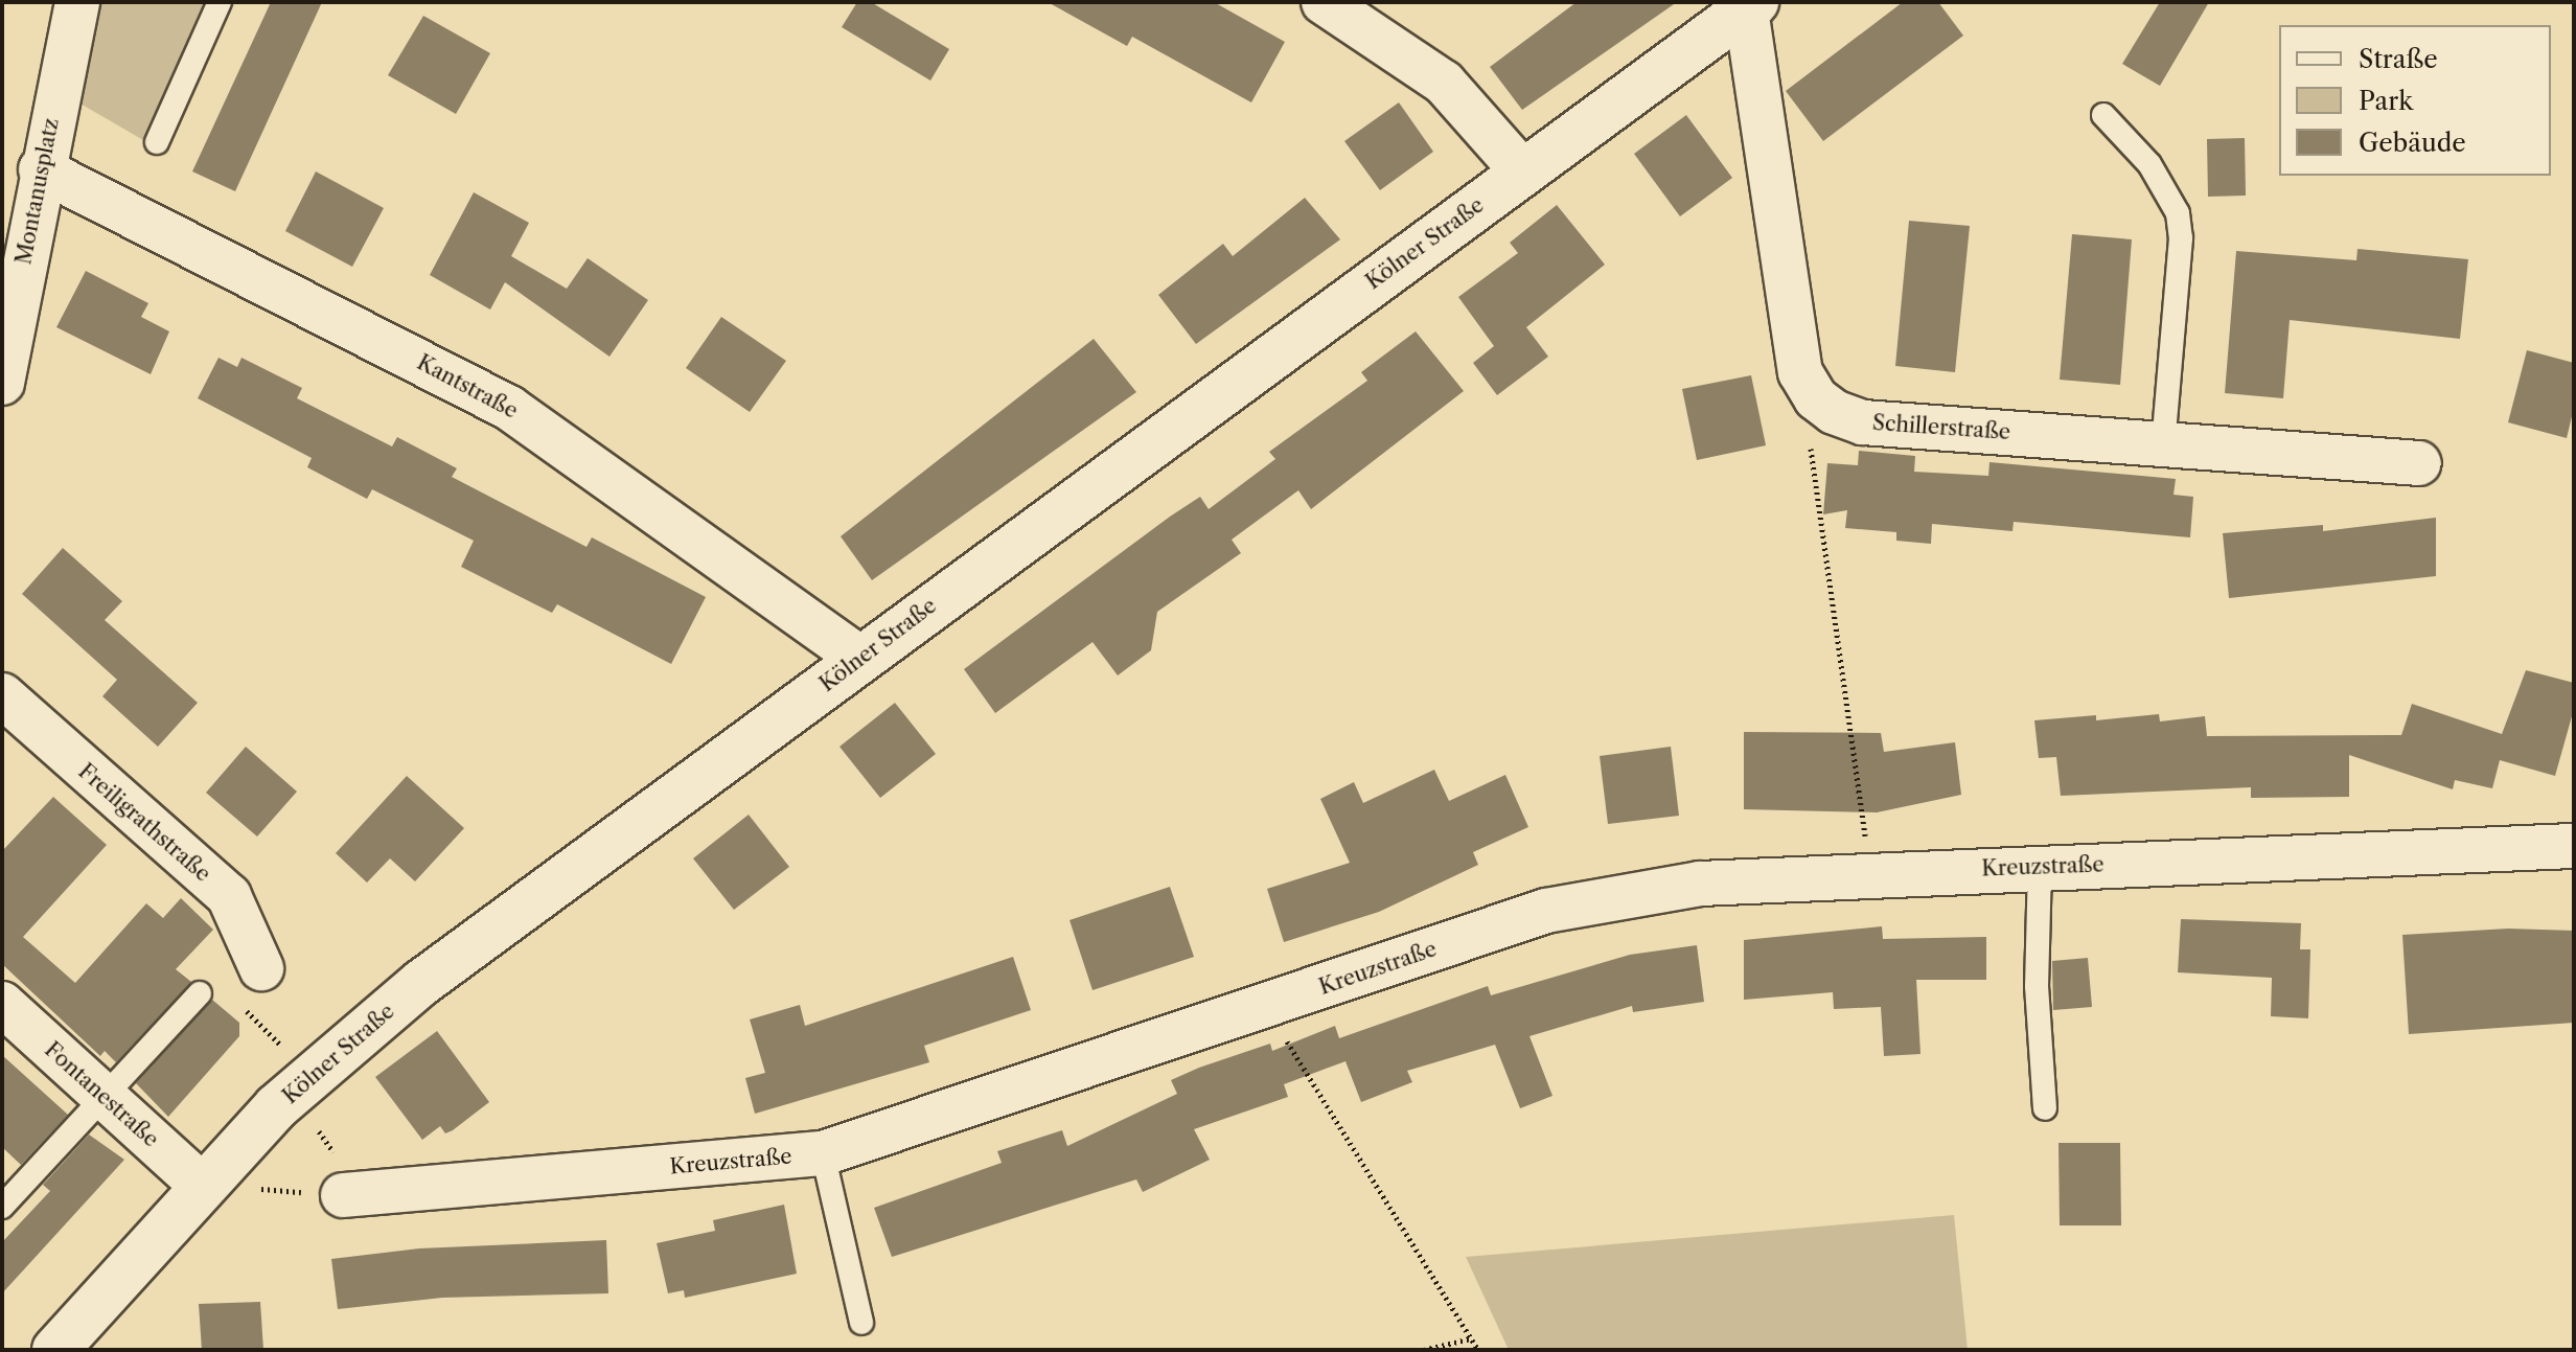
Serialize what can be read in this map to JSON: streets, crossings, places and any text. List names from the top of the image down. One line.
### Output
{"streets":{"main road":["Kölner Straße"],"street":["Montanusplatz","Kantstraße","Schillerstraße","Freiligrathstraße","Kreuzstraße","Fontanestraße"]},"crossings":[["Montanusplatz","Kantstraße"],["Kölner Straße","Kantstraße"],["Kölner Straße","Schillerstraße"],["Kölner Straße","Fontanestraße"]],"legend":["Straße","Park","Gebäude"]}
